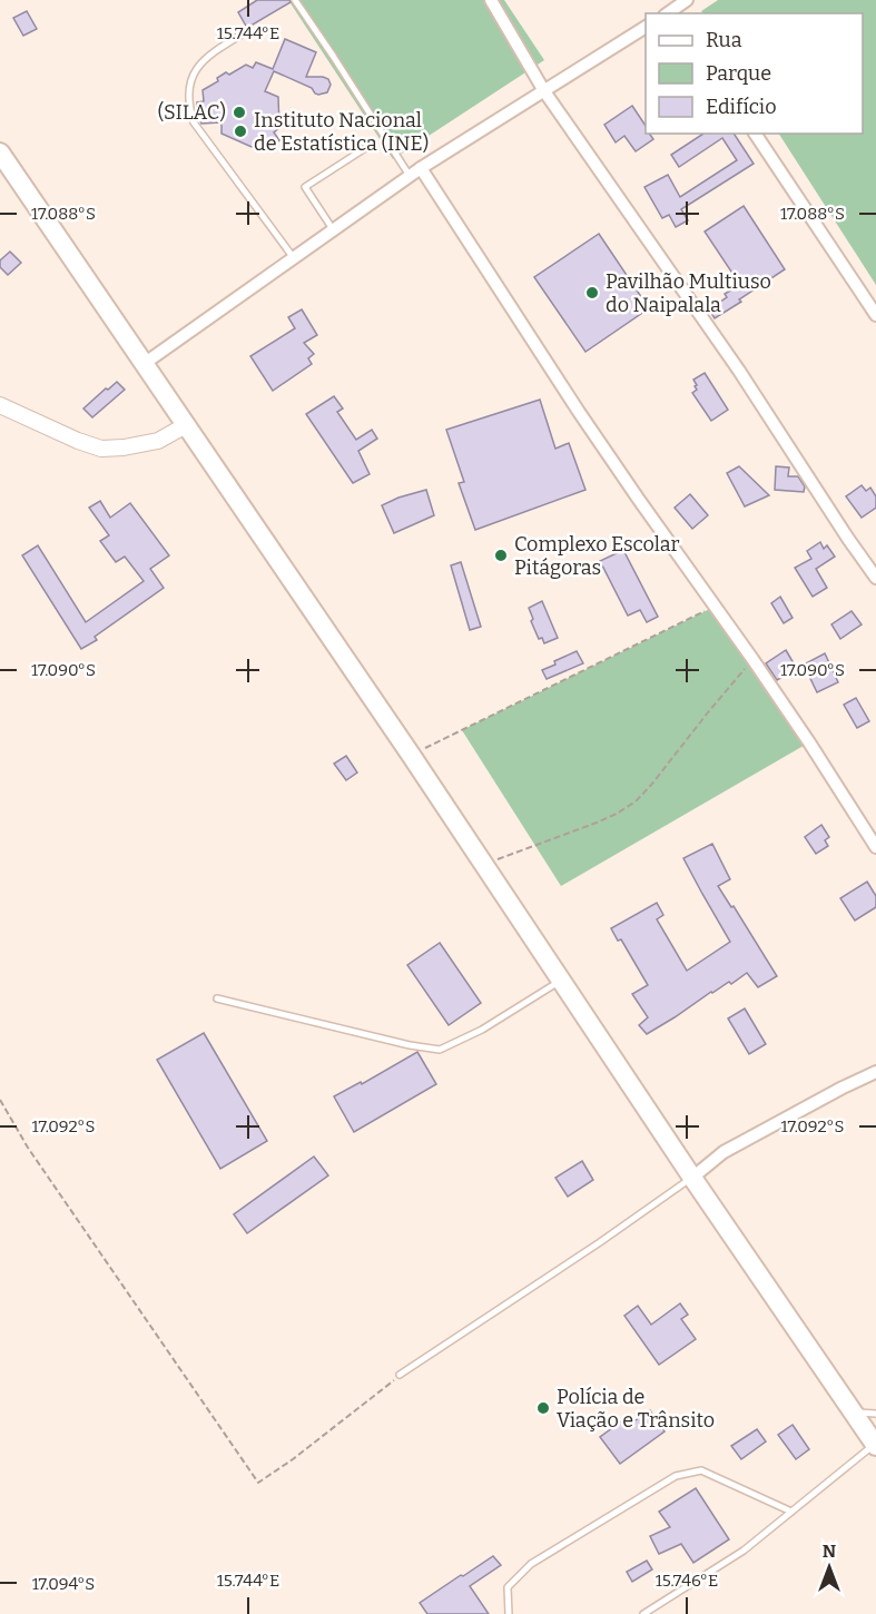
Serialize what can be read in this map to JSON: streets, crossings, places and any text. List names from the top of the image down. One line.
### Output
{"places":["(SILAC)","Instituto Nacional de Estatística (INE)","Pavilhão Multiuso do Naipalala","Complexo Escolar Pitágoras","Polícia de Viação e Trânsito"],"legend":["Rua","Parque","Edifício"],"north":"top","coordinates":["15.744°E","17.088°S","17.090°S","17.092°S","15.746°E","17.094°S"]}
